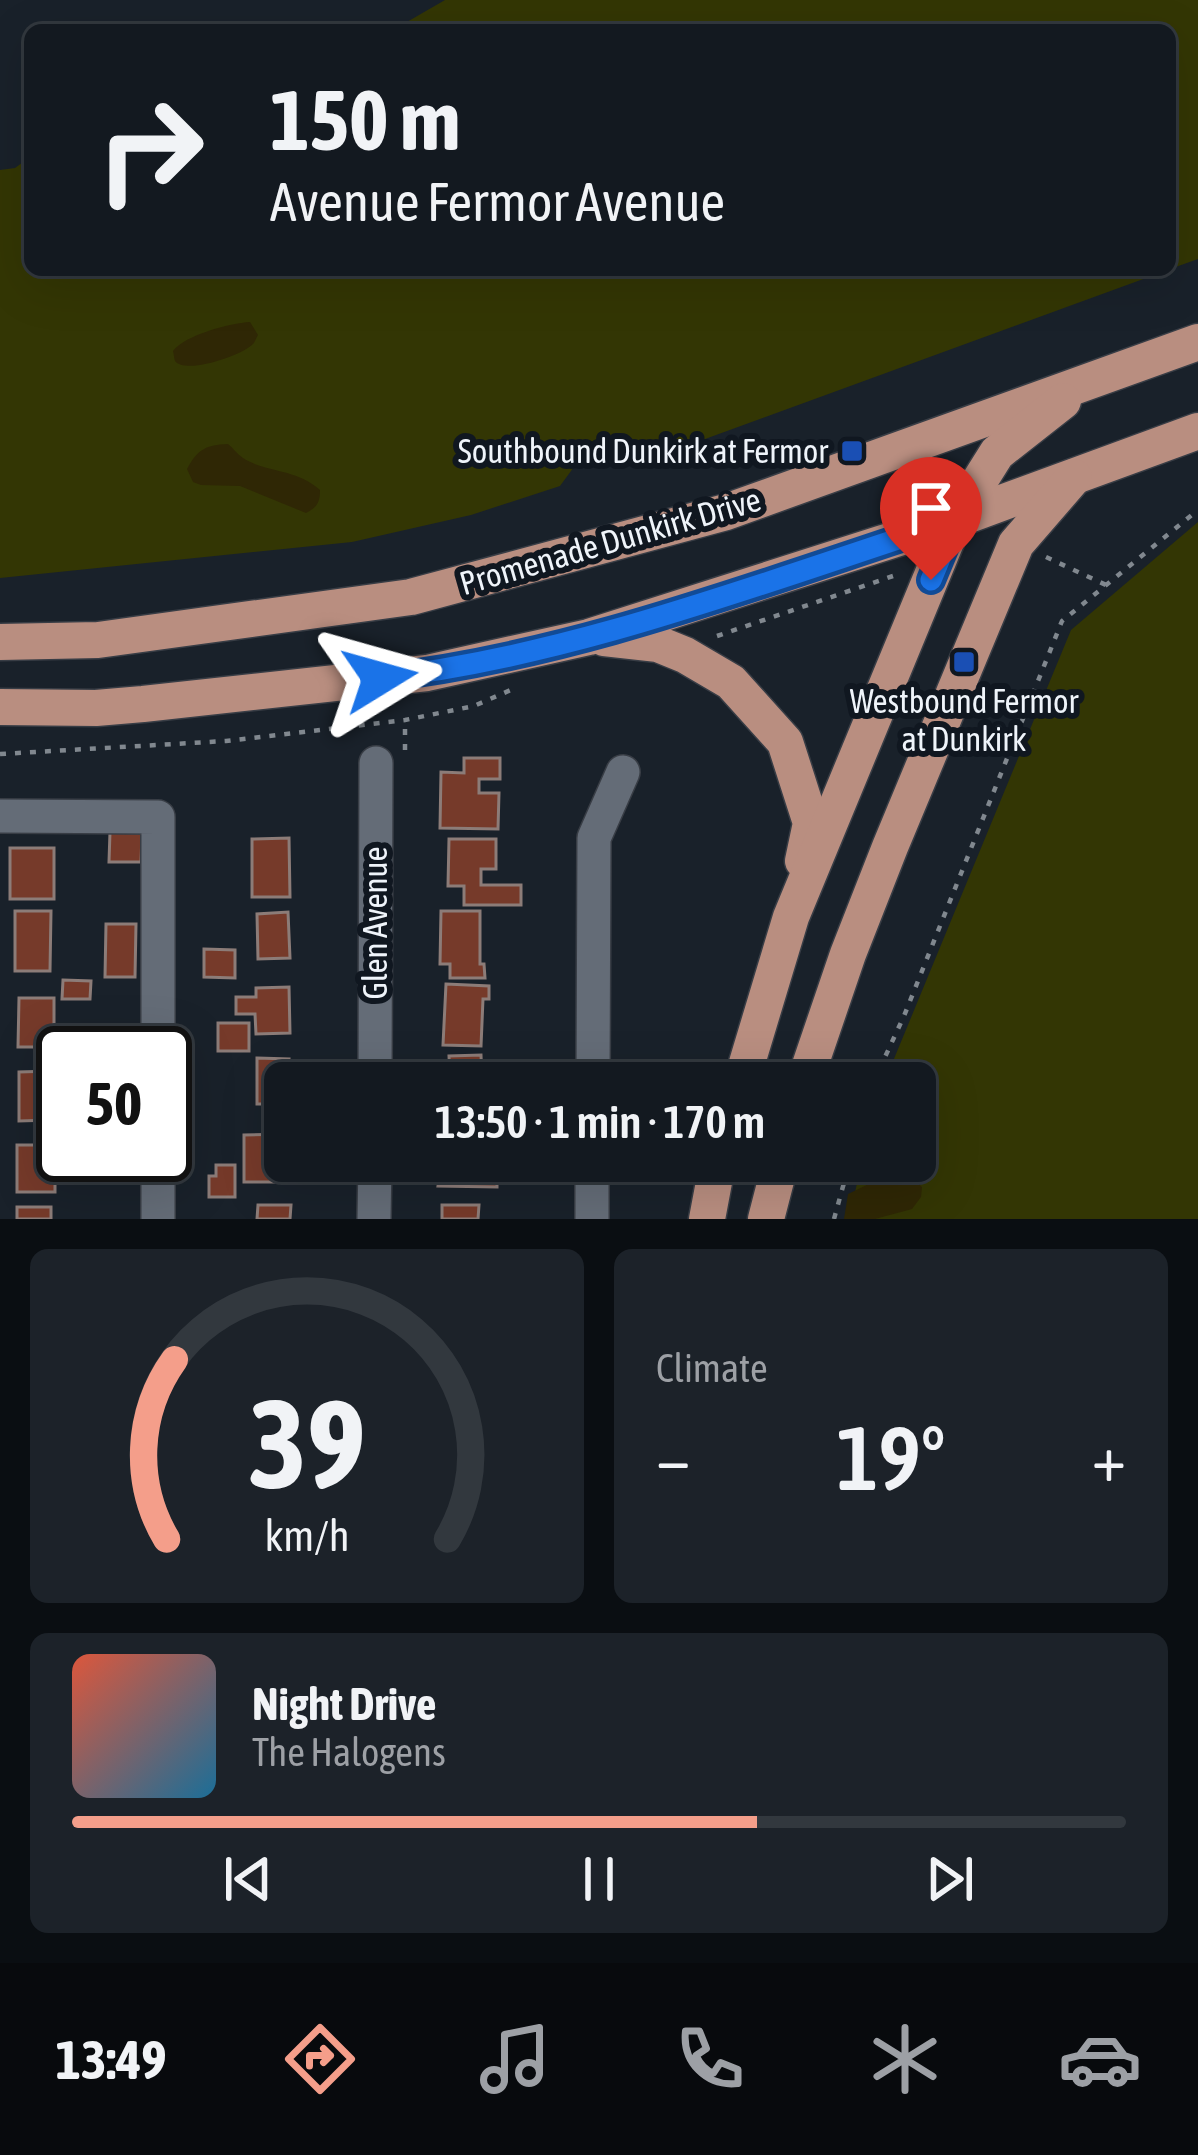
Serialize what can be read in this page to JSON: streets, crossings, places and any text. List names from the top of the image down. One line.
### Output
{"streets":{"main road":["Promenade Dunkirk Drive"],"street":["Glen Avenue"]},"places":{"transit":["Southbound Dunkirk at Fermor","Westbound Fermor at Dunkirk"]},"page":{"turn":["150 m","Avenue Fermor Avenue"],"limit":"50","trip":"13:50 · 1 min · 170 m","tile":"Climate","heat":["−","19°","+"],"song":["Night Drive","The Halogens"],"tabs":"13:49","gauge":["39","km/h"]}}
